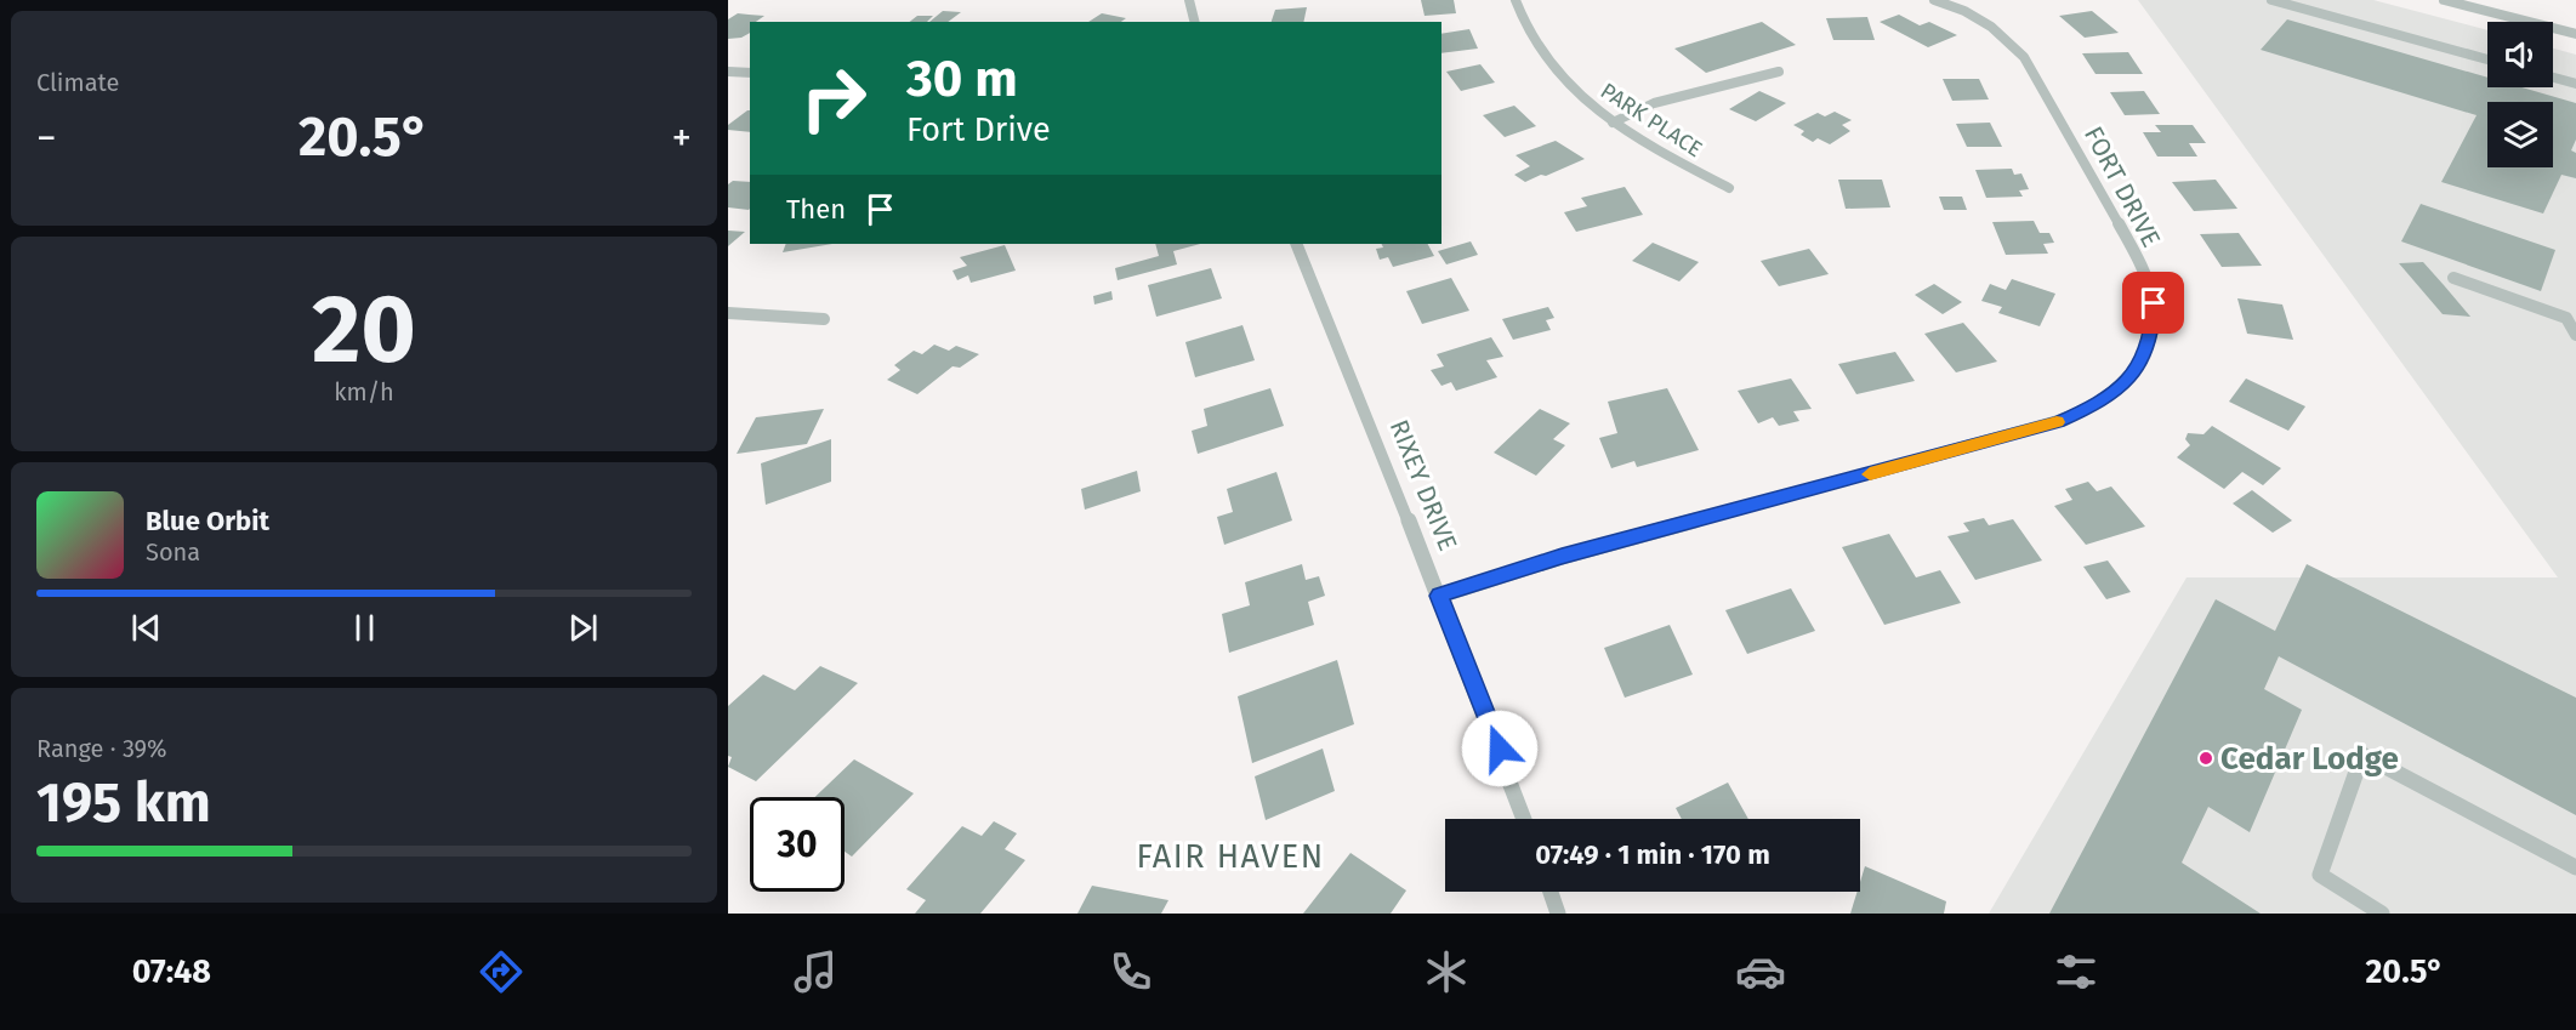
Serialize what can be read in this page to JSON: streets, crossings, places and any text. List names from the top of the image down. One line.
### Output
{"streets":{"street":["PARK PLACE","FORT DRIVE","RIXEY DRIVE"]},"crossings":[["FORT DRIVE","RIXEY DRIVE"]],"districts":["FAIR HAVEN"],"places":["Cedar Lodge"],"page":{"tile":["Climate",["20","km/h"],["Range · 39%","195 km"]],"turn":["30 m","Fort Drive"],"heat":["−","20.5°","+"],"then":"Then","song":["Blue Orbit","Sona"],"limit":"30","trip":"07:49 · 1 min · 170 m","tabs":["07:48","20.5°"]}}
